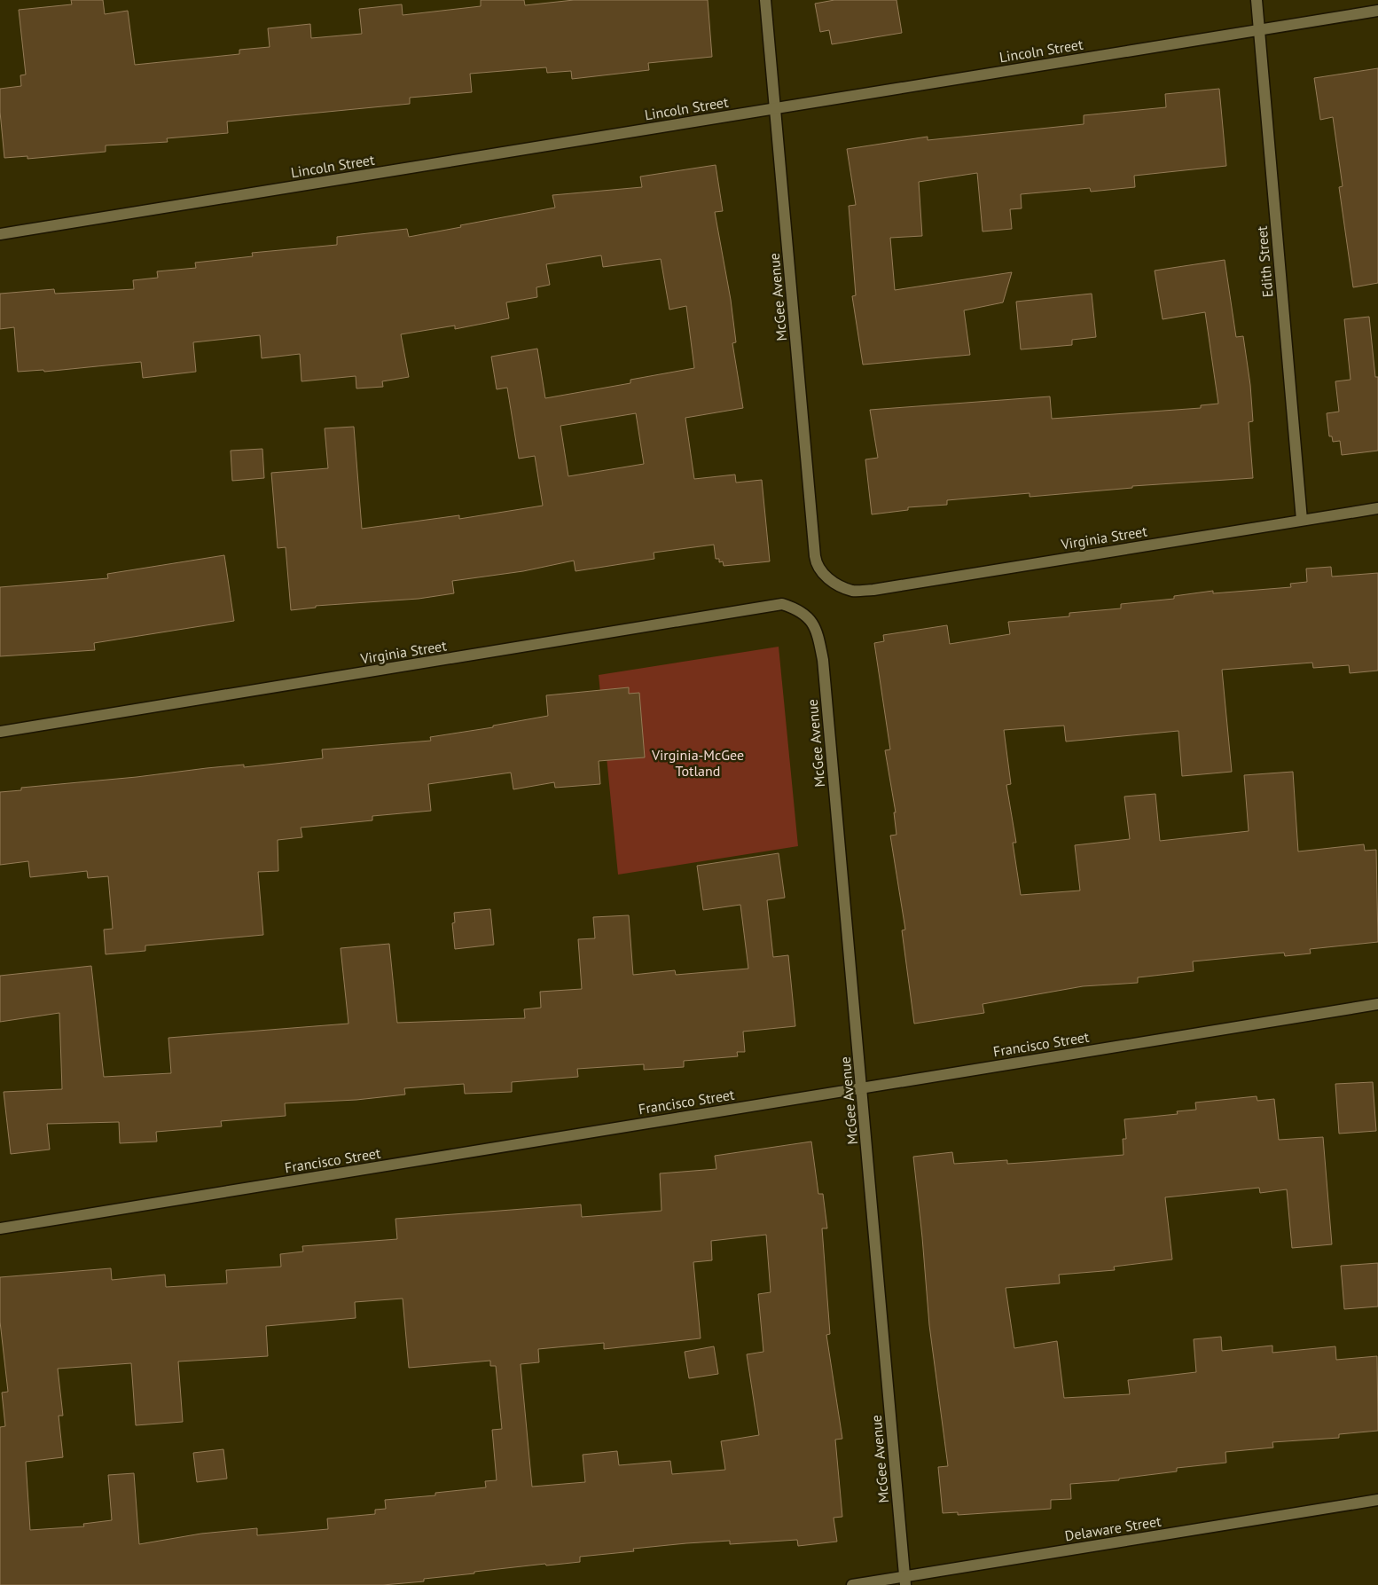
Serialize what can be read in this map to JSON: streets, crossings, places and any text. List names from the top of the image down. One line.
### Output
{"streets":{"street":["Lincoln Street","Edith Street","McGee Avenue","Virginia Street","Francisco Street","Delaware Street"]},"crossings":[["Lincoln Street","Edith Street"],["Lincoln Street","McGee Avenue"],["Edith Street","Virginia Street"],["McGee Avenue","Virginia Street"],["McGee Avenue","Francisco Street"],["McGee Avenue","Delaware Street"]],"parks":["Virginia-McGee Totland"]}
